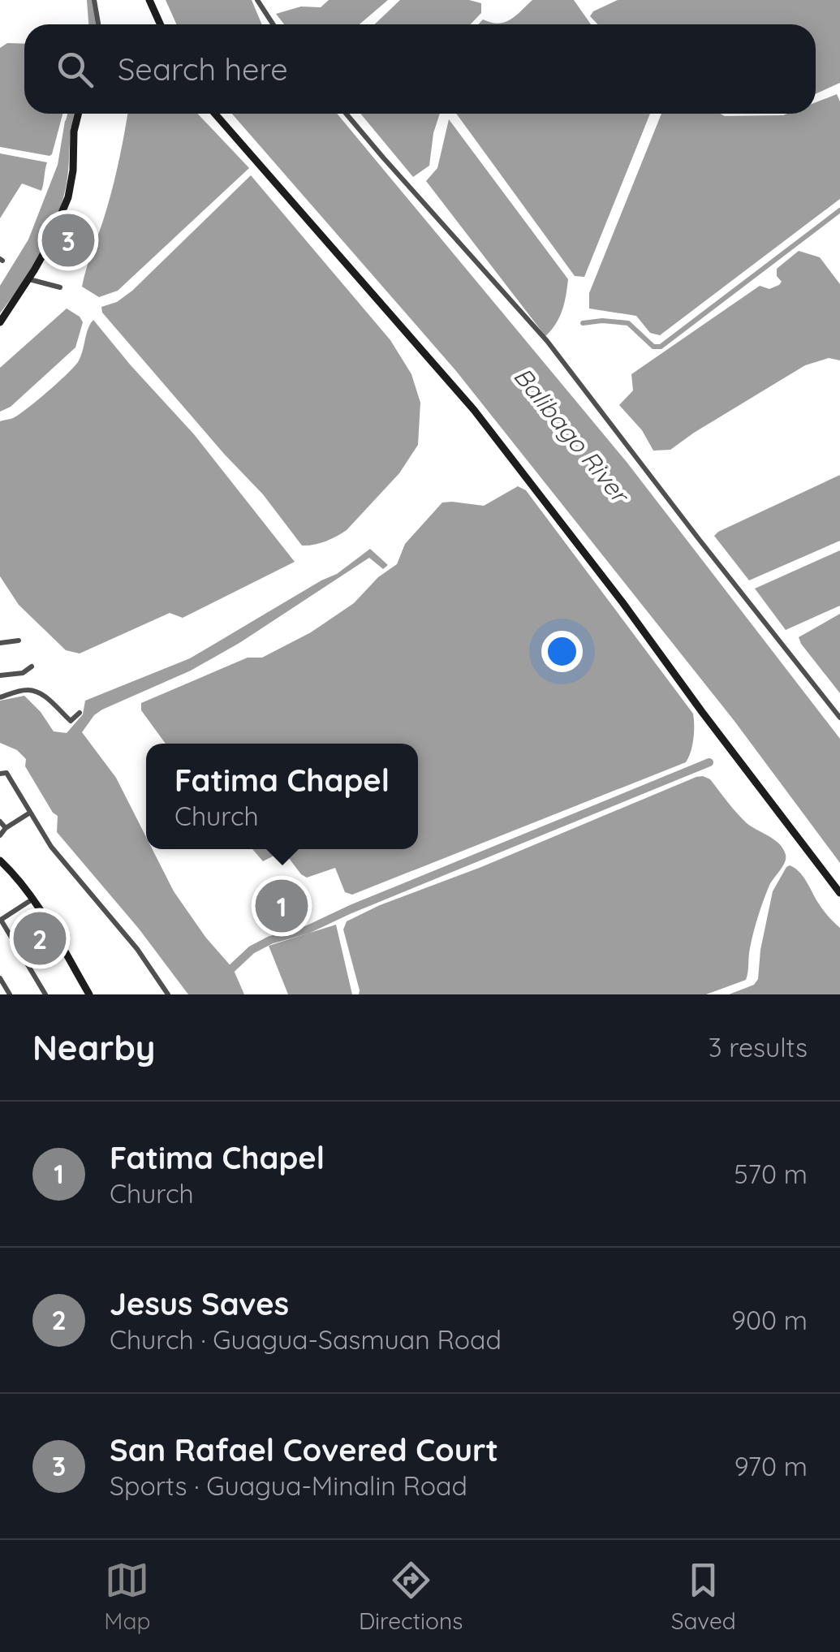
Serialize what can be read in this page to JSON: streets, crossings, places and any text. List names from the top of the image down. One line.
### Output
{"water":["Balibago River"],"page":{"search":"Search here","pins":["3","1","2"],"popup":["Fatima Chapel","Church"],"heading":["Nearby","3 results"],"list":[{"mark":"1","name":"Fatima Chapel","note":"Church","value":"570 m"},{"mark":"2","name":"Jesus Saves","note":"Church · Guagua-Sasmuan Road","value":"900 m"},{"mark":"3","name":"San Rafael Covered Court","note":"Sports · Guagua-Minalin Road","value":"970 m"}],"nav":["Map","Directions","Saved"]}}
